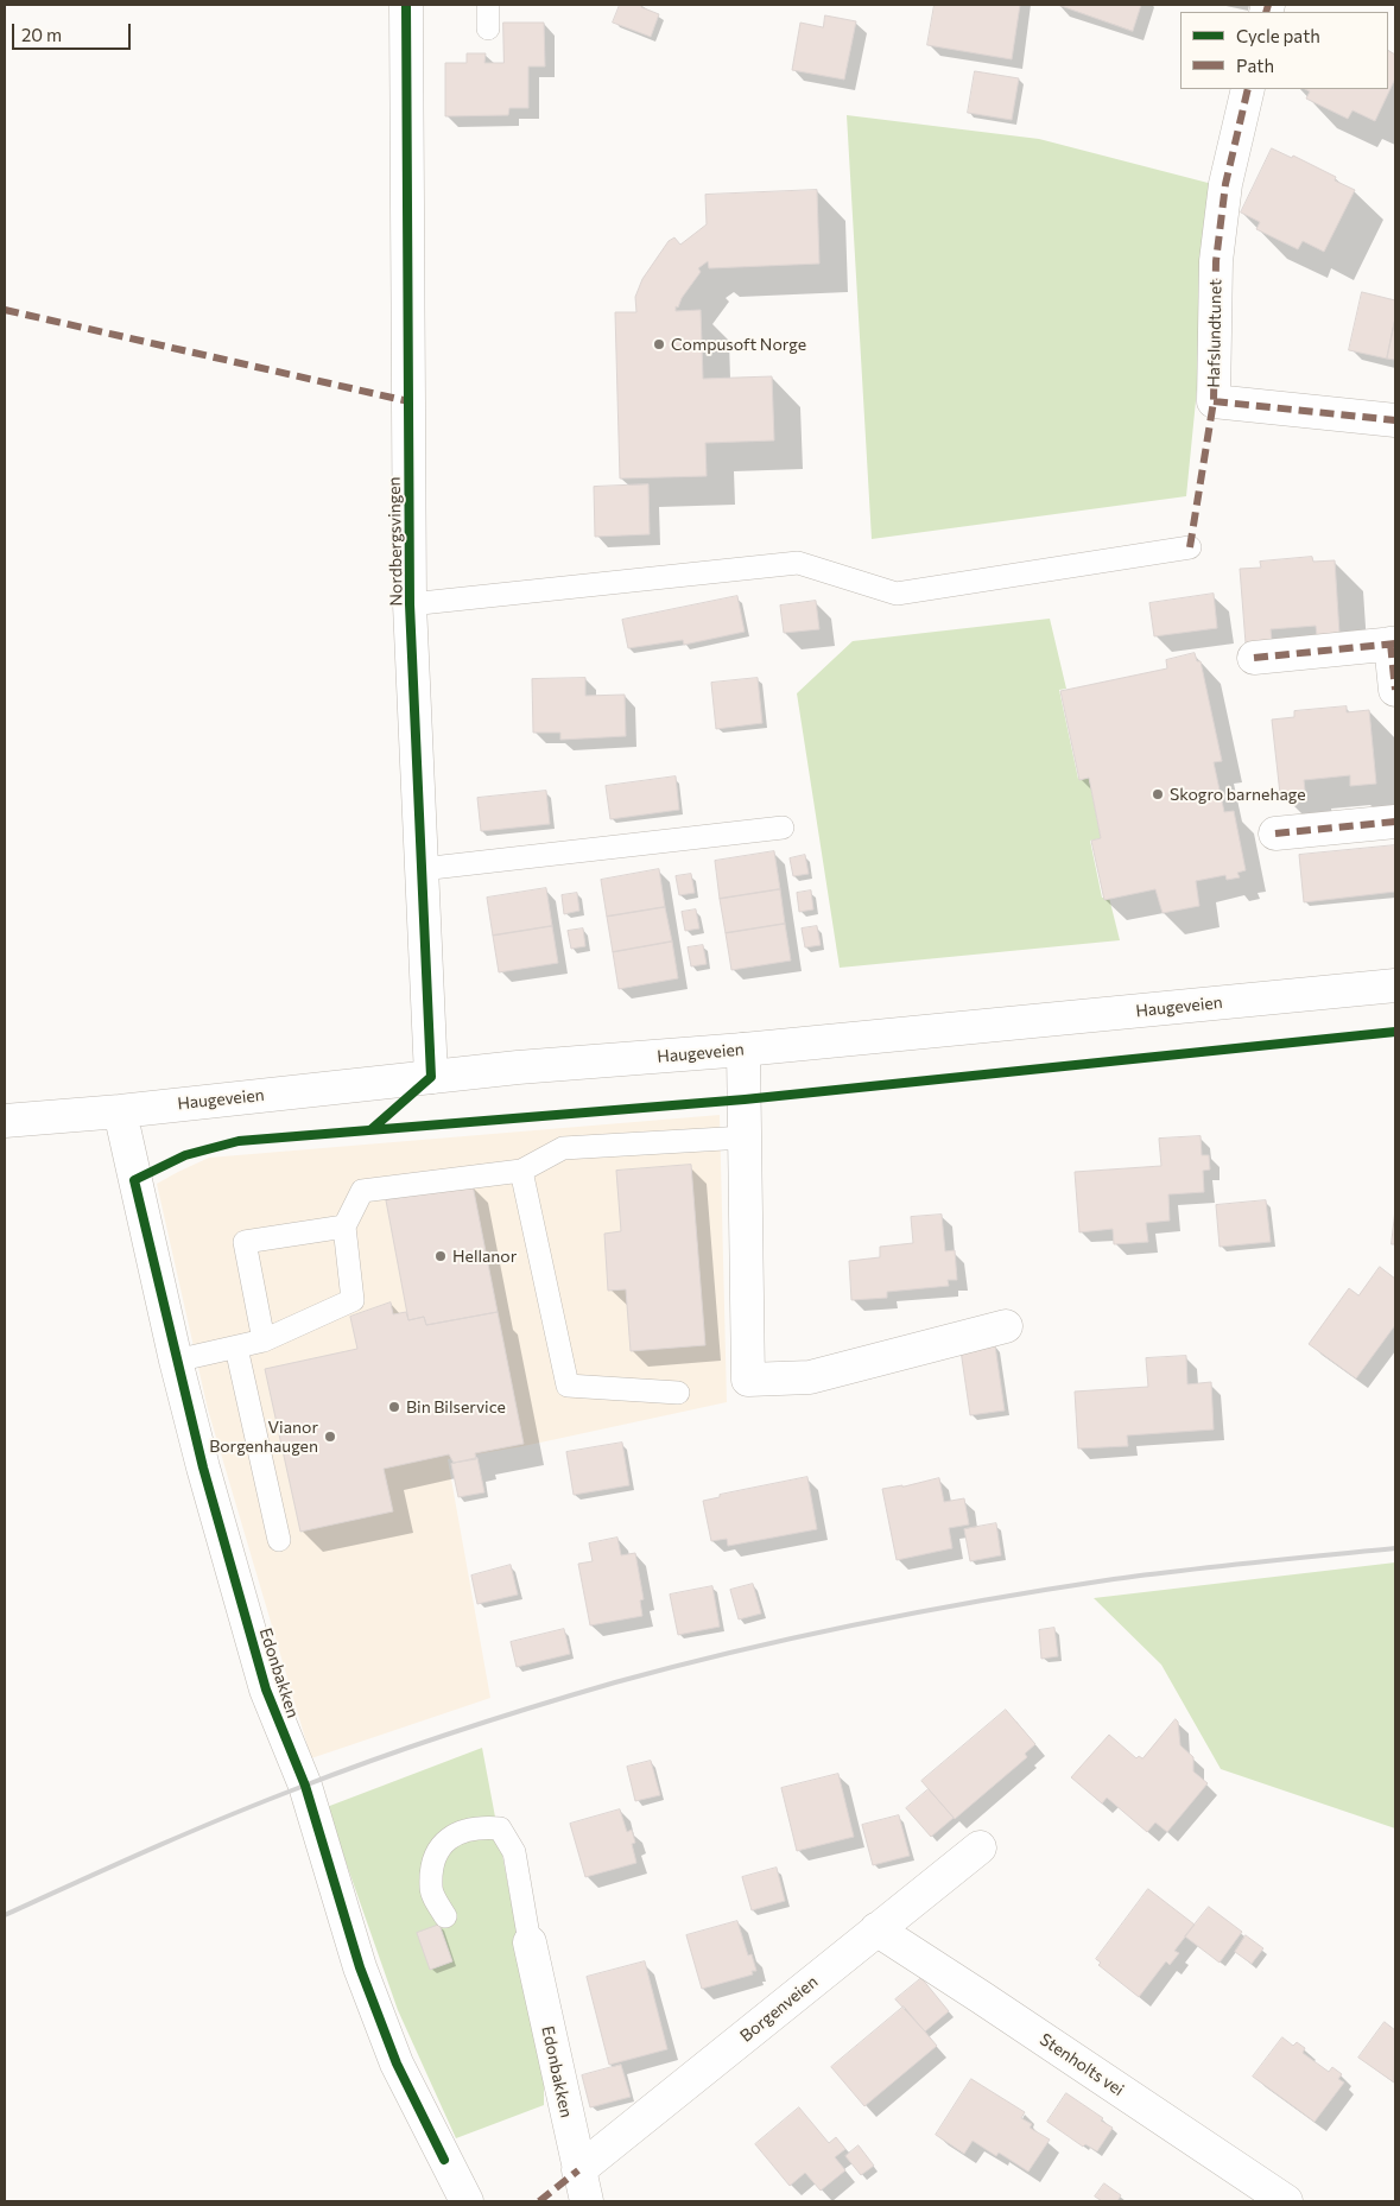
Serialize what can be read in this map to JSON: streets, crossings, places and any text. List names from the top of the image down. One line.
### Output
{"streets":{"street":["Hafslundtunet","Nordbergsvingen","Haugeveien","Edonbakken","Borgenveien","Stenholts vei"]},"crossings":[["Nordbergsvingen","Haugeveien"],["Haugeveien","Edonbakken"],["Edonbakken","Borgenveien"],["Borgenveien","Stenholts vei"]],"places":["Compusoft Norge","Skogro barnehage","Hellanor","Bin Bilservice","Vianor Borgenhaugen"],"legend":["Cycle path","Path"],"scale_bar":"20 m"}
